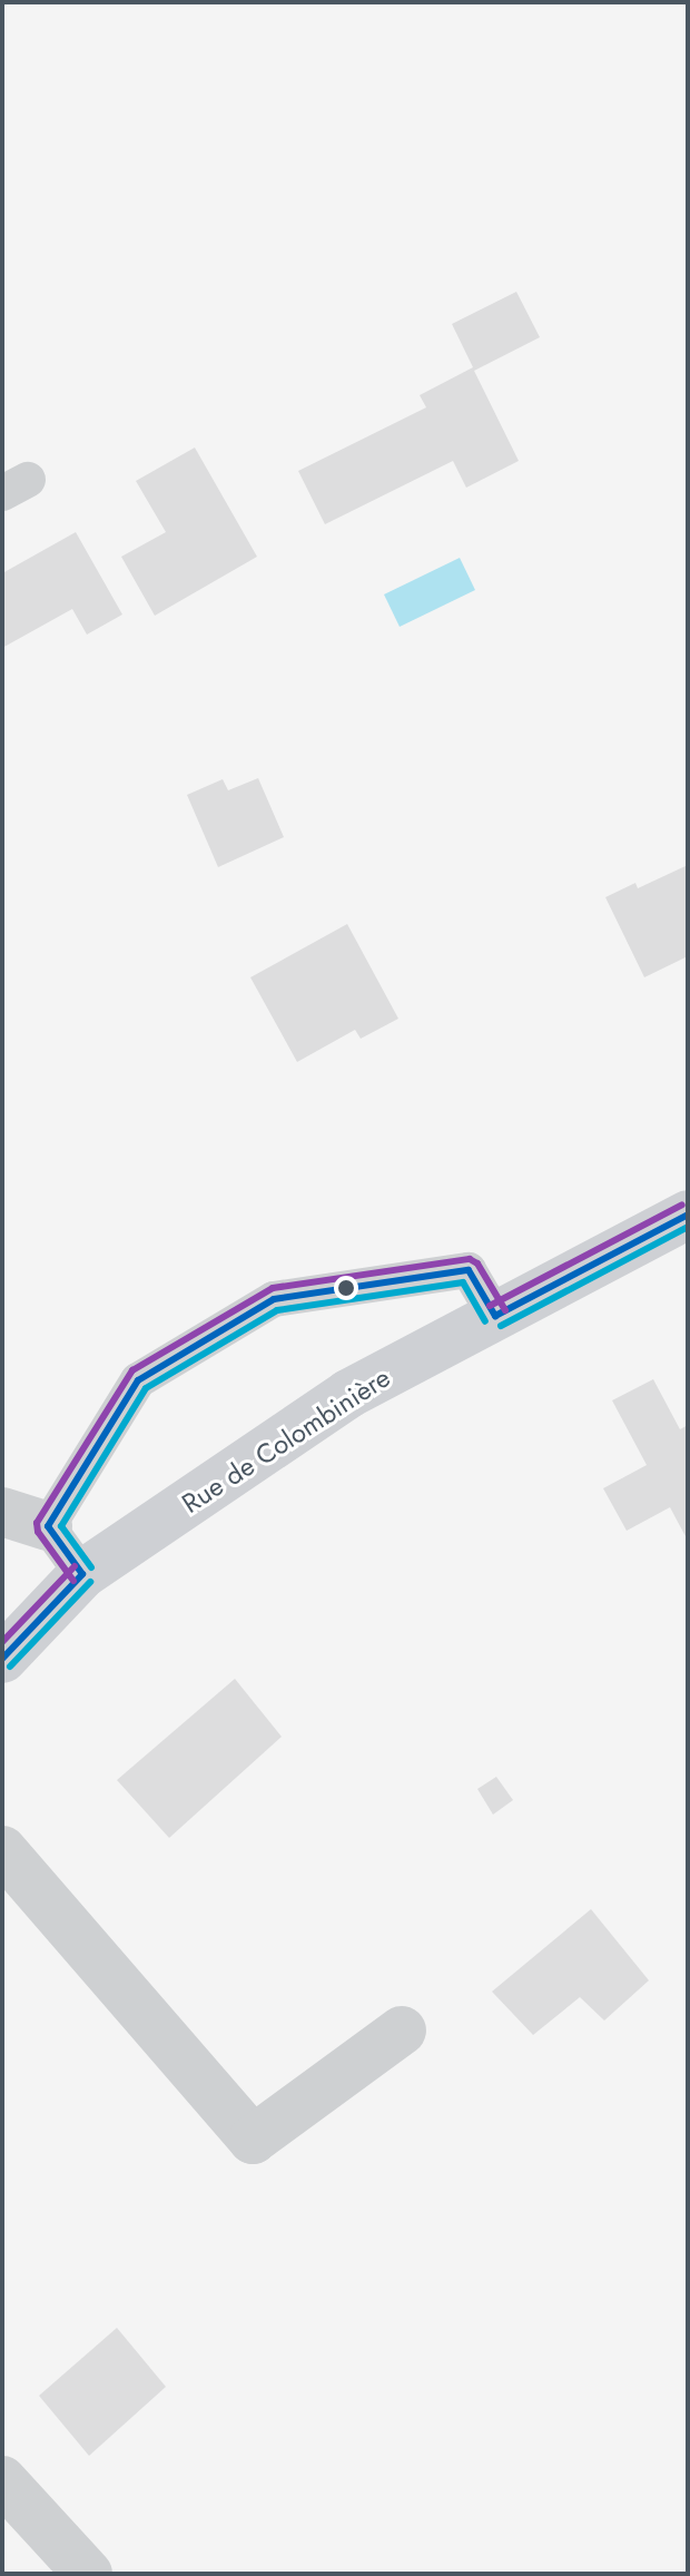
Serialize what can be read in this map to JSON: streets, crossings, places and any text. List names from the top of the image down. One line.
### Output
{"streets":{"street":["Rue de Colombinière"]}}
